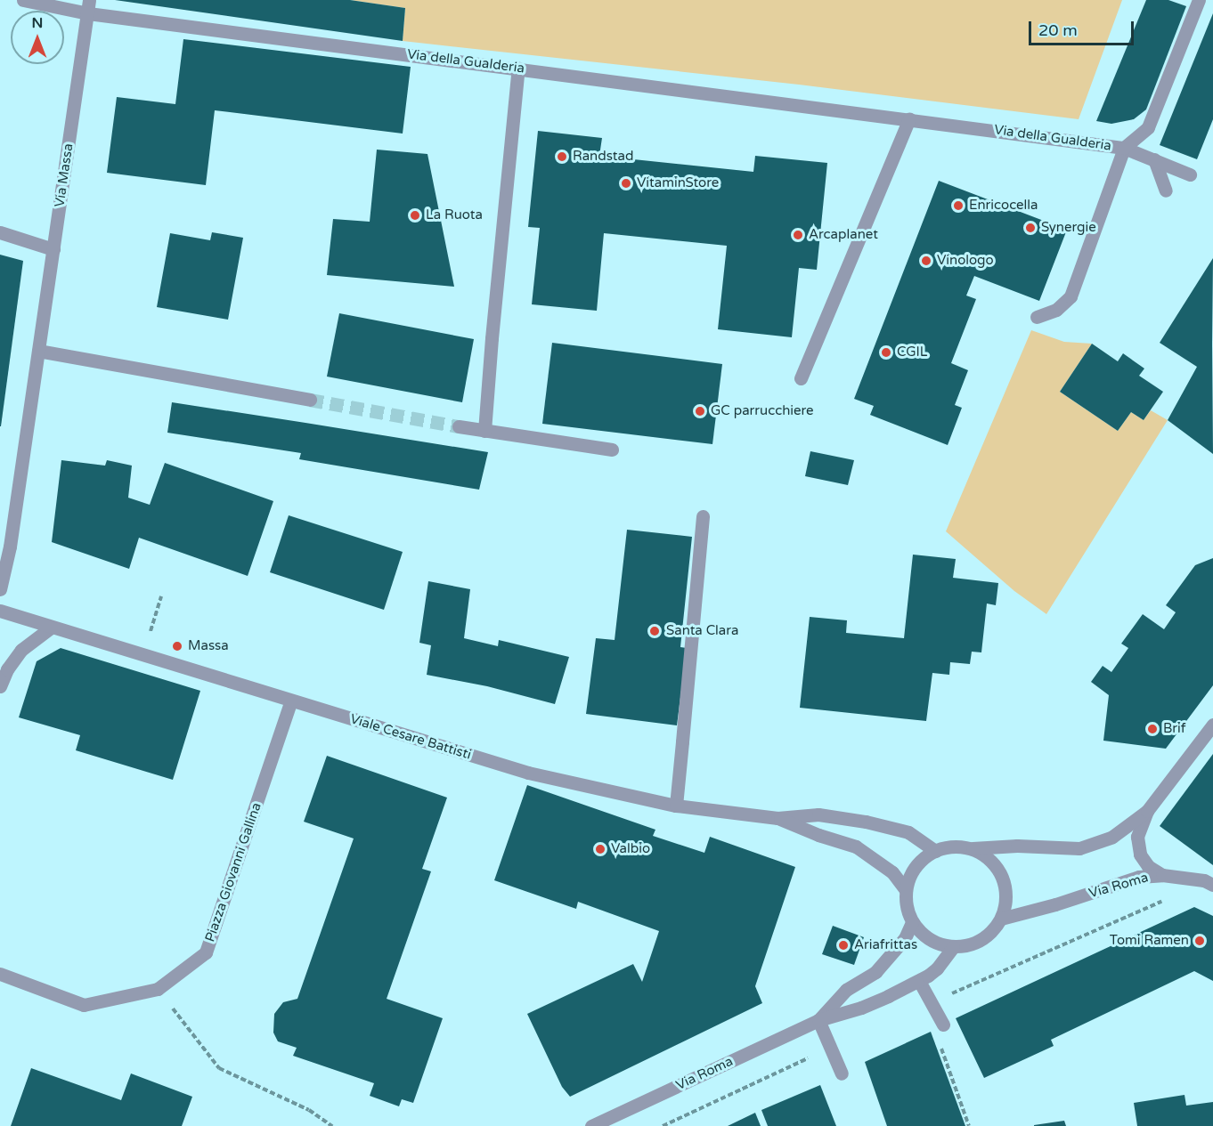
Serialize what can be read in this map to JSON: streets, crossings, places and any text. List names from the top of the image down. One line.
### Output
{"streets":{"street":["Via della Gualderia","Via Massa","Viale Cesare Battisti","Piazza Giovanni Gallina","Via Roma"]},"crossings":[["Via della Gualderia","Via Massa"],["Viale Cesare Battisti","Piazza Giovanni Gallina"],["Viale Cesare Battisti","Via Roma"]],"places":["Randstad","VitaminStore","Enricocella","La Ruota","Synergie","Arcaplanet","Vinologo","CGIL","GC parrucchiere","Santa Clara","Massa","Brif","Valbio","Tomi Ramen","Ariafrittas"],"scale_bar":"20 m","north":"top"}
